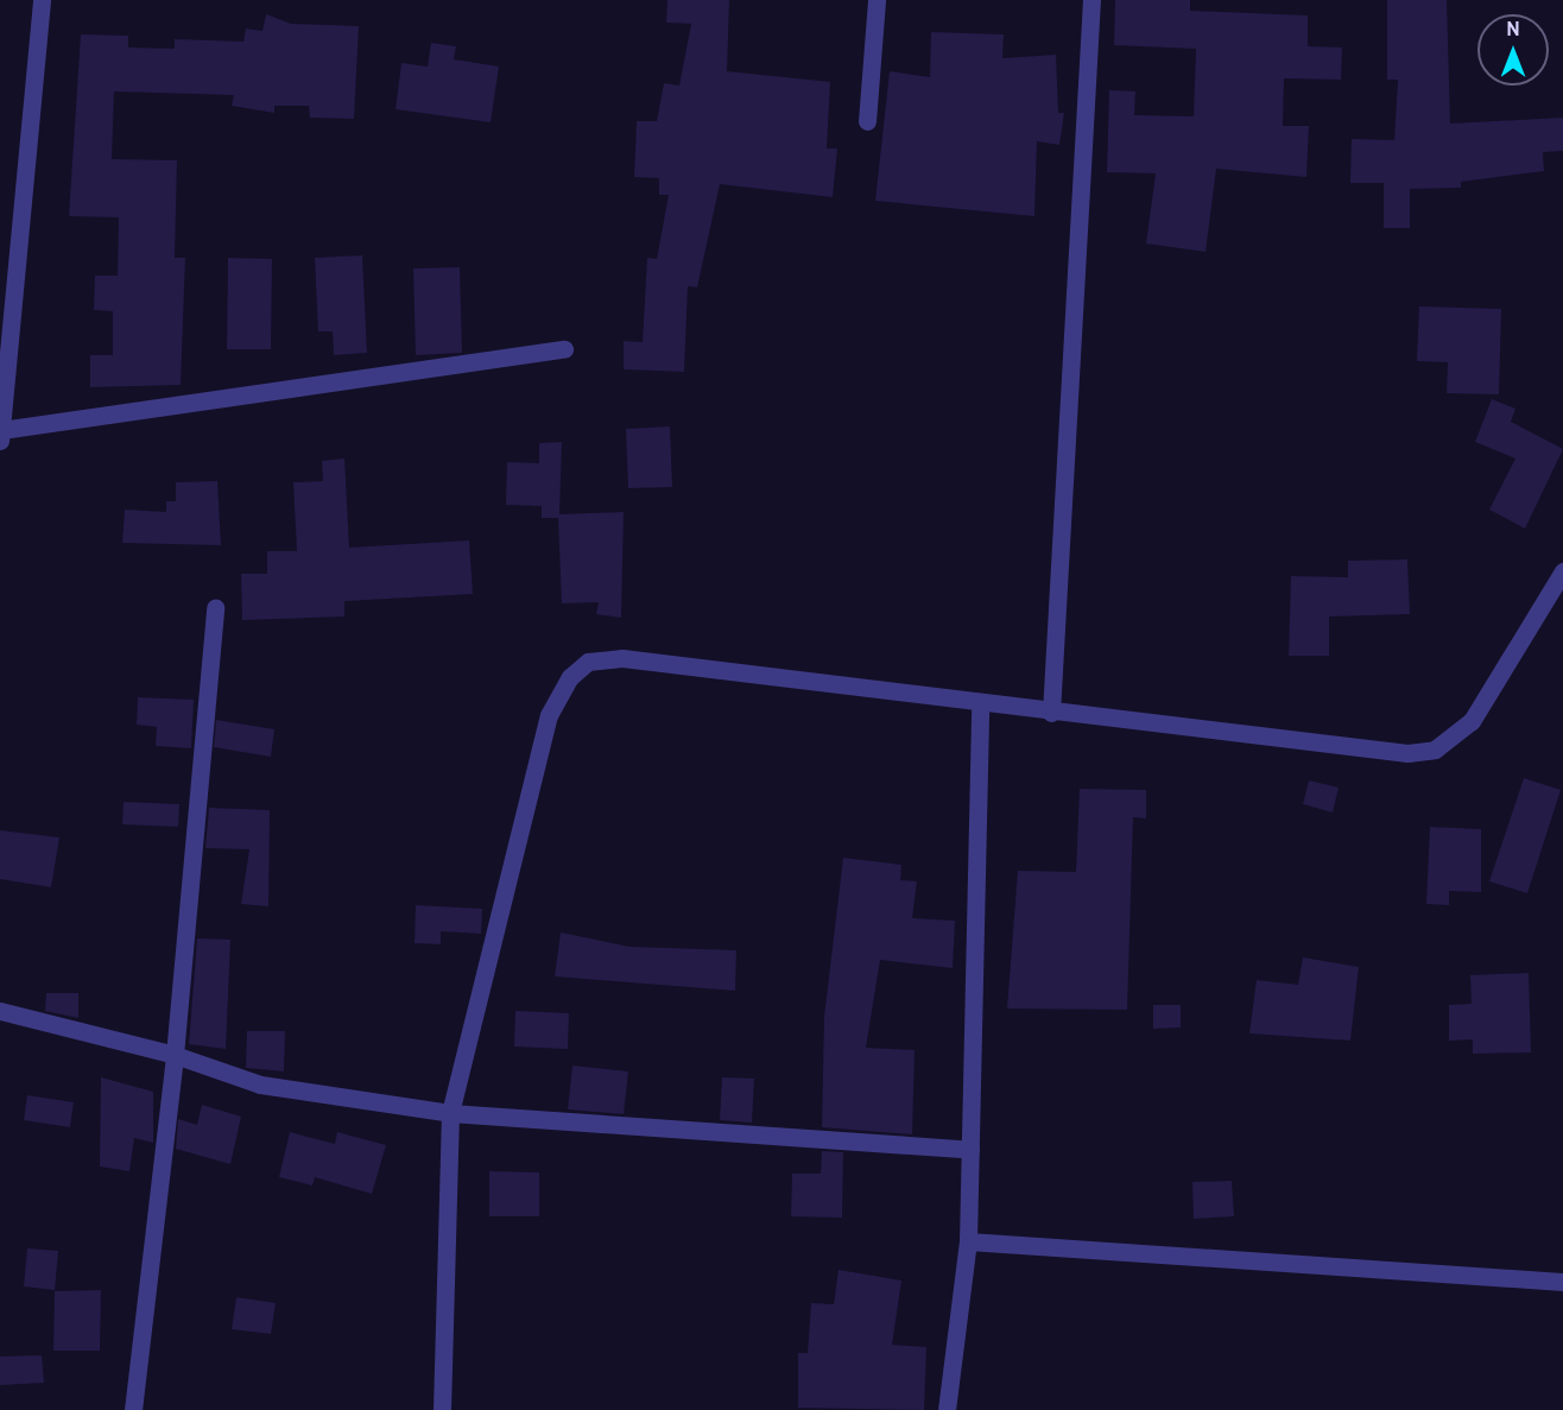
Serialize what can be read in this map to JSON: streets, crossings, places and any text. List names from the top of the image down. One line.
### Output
{"north":"top"}
